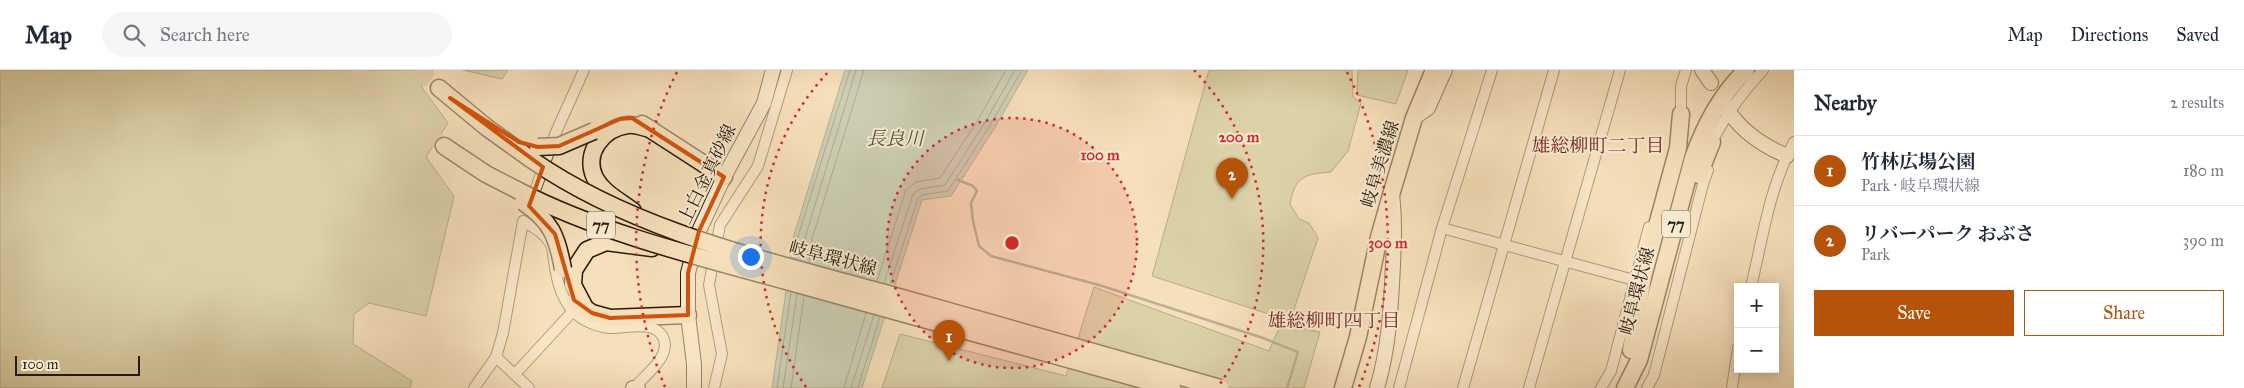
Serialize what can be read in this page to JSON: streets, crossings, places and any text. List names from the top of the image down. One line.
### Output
{"streets":{"main road":["岐阜美濃線","77","岐阜環状線"],"street":["上白金真砂線"]},"crossings":[["上白金真砂線","77"],["77","岐阜環状線"]],"districts":["雄総柳町二丁目","雄総柳町四丁目"],"water":["長良川"],"scale_bar":"100 m","page":{"header":"Map","search":"Search here","nav":["Map","Directions","Saved"],"heading":["Nearby","2 results"],"list":[{"mark":"1","name":"竹林広場公園","note":"Park · 岐阜環状線","value":"180 m"},{"mark":"2","name":"リバーパーク おぶさ","note":"Park","value":"390 m"}],"pins":["2","1"],"buttons":["Save","Share"],"map_buttons":["+","−"],"scale":"100 m"},"rings":["200 m","100 m","300 m"]}
